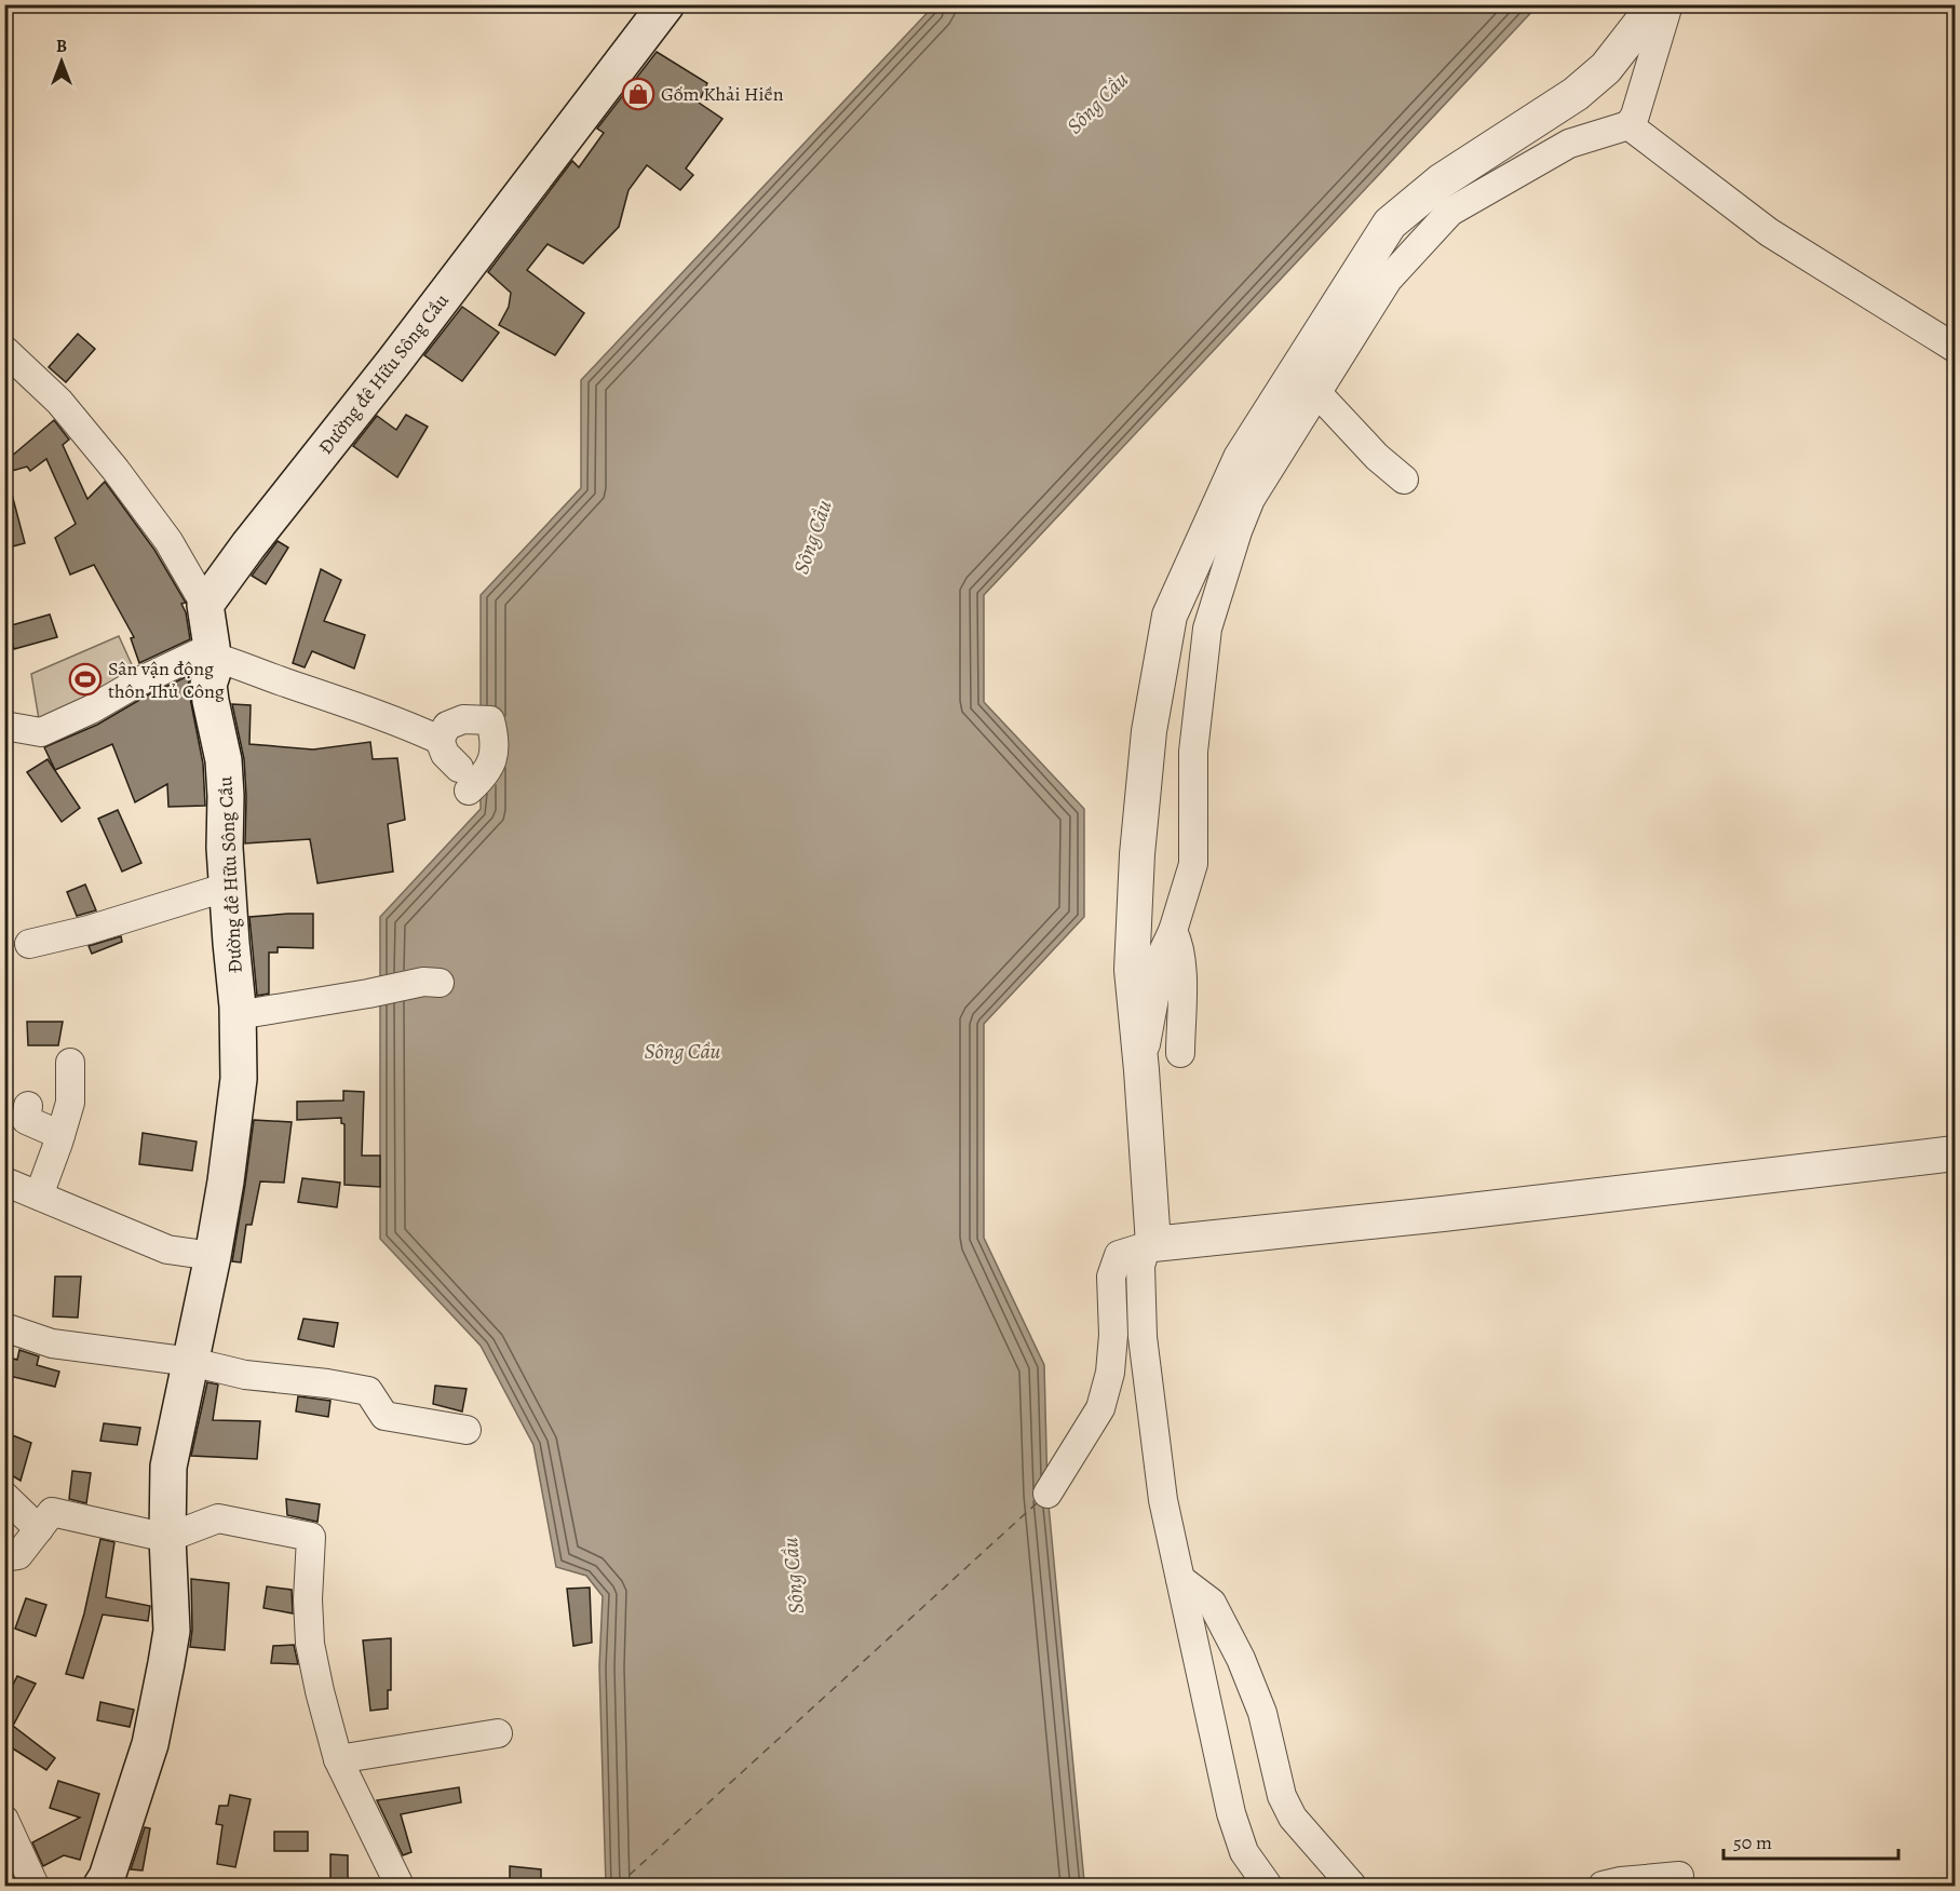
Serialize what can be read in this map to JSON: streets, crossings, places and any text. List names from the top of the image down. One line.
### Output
{"streets":{"main road":["Đường đê Hữu Sông Cầu"]},"water":["Sông Cầu"],"places":{"shop":["Gốm Khải Hiền"],"sports":["Sân vận động thôn Thủ Công"]},"scale_bar":"50 m","north":"top"}
